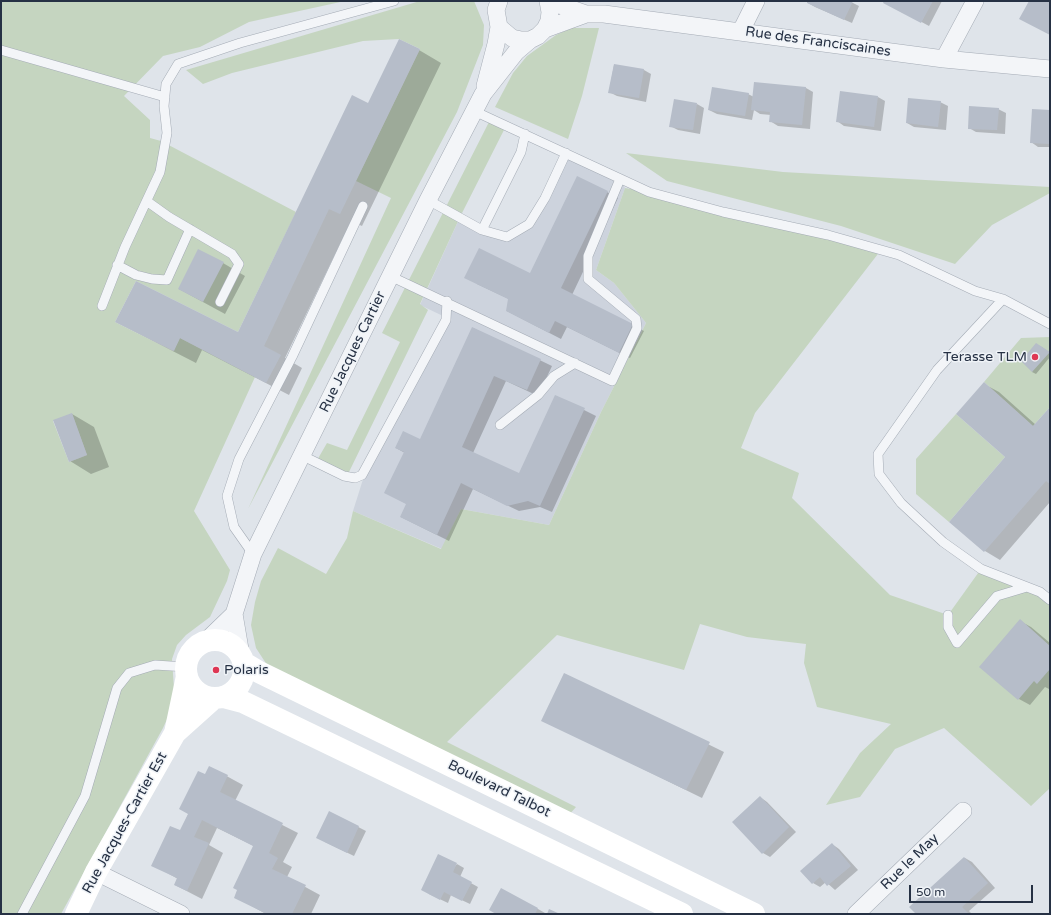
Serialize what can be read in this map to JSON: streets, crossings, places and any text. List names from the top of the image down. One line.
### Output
{"streets":{"main road":["Boulevard Talbot","Rue Jacques-Cartier Est"],"street":["Rue des Franciscaines","Rue Jacques Cartier","Rue le May"]},"crossings":[["Rue des Franciscaines","Rue Jacques Cartier"],["Rue Jacques Cartier","Boulevard Talbot"],["Rue Jacques Cartier","Rue Jacques-Cartier Est"],["Boulevard Talbot","Rue Jacques-Cartier Est"]],"places":["Terasse TLM","Polaris"],"scale_bar":"50 m"}
